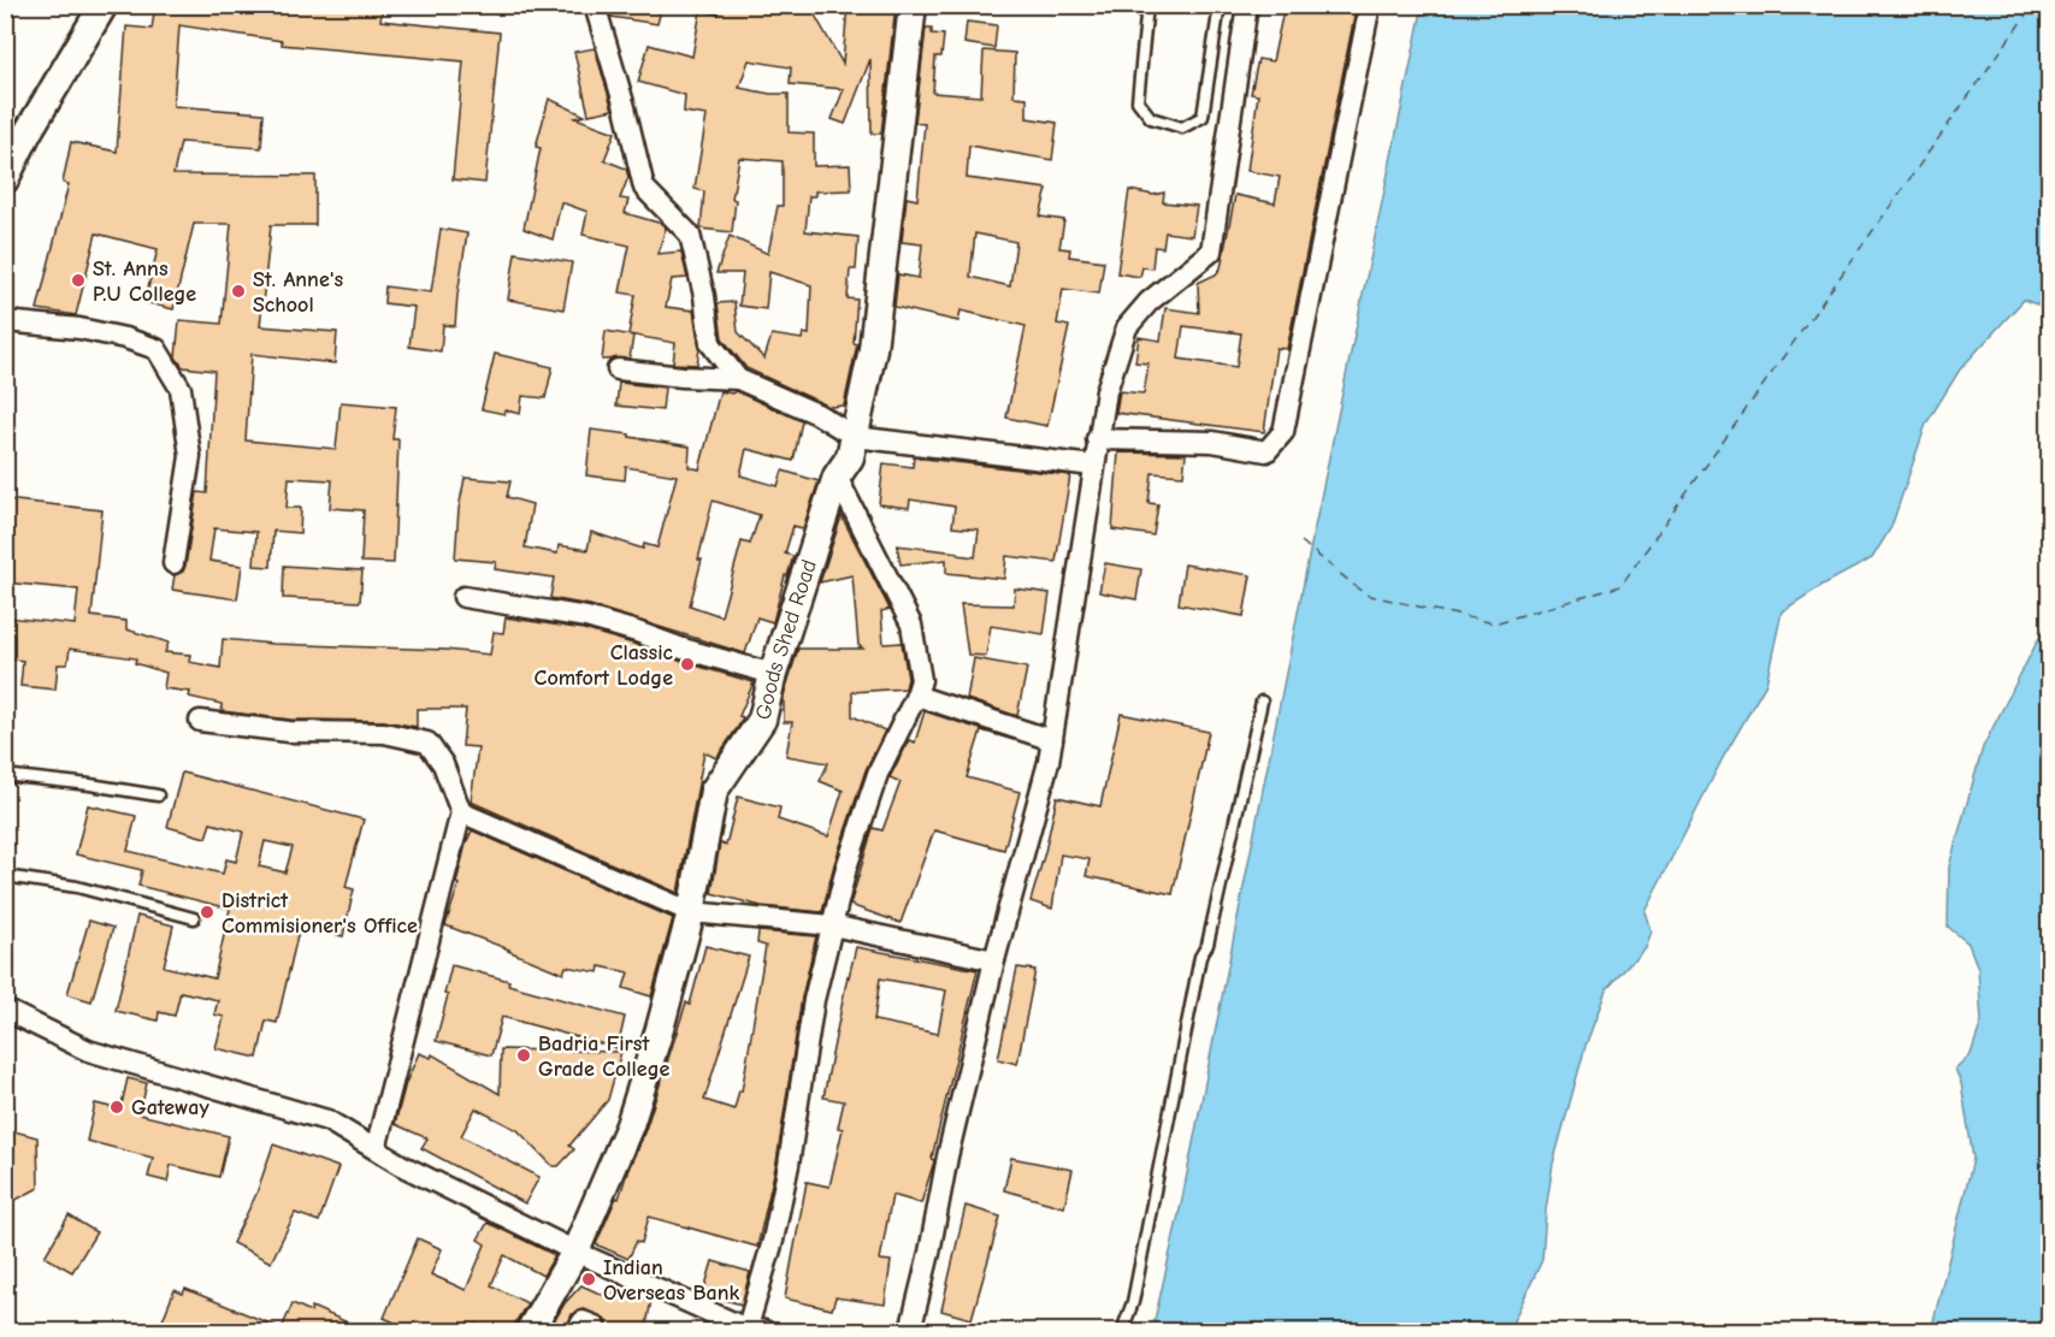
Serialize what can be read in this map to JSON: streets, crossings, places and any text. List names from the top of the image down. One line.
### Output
{"streets":{"street":["Goods Shed Road"]},"places":["St. Anns P.U College","St. Anne's School","Classic Comfort Lodge","District Commisioner's Office","Badria First Grade College","Gateway","Indian Overseas Bank"]}
